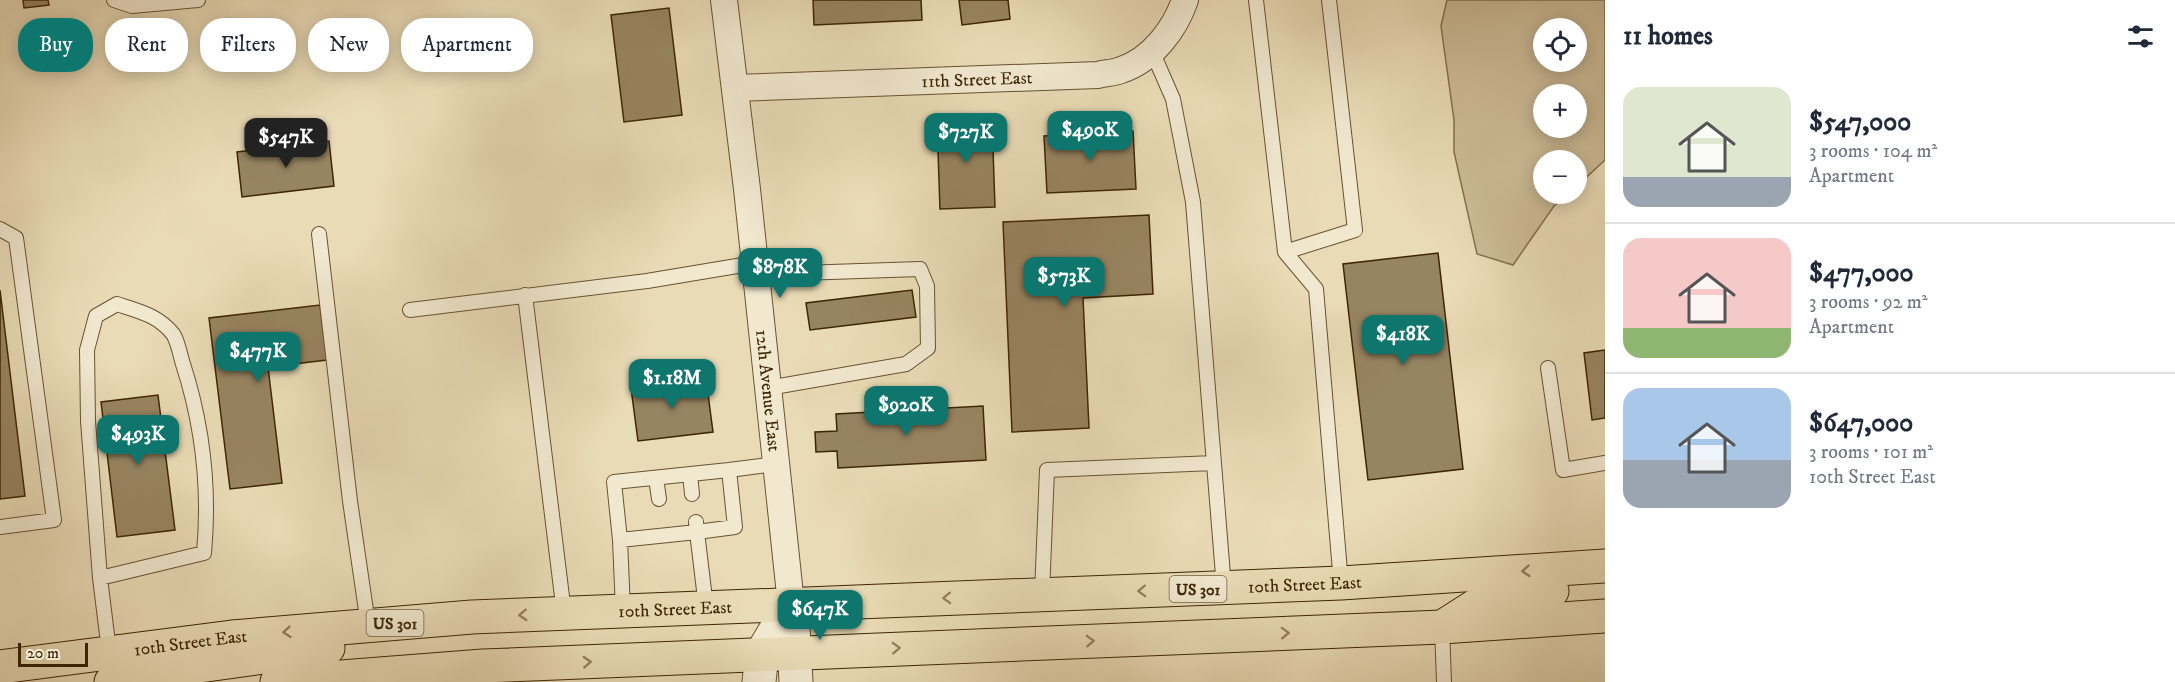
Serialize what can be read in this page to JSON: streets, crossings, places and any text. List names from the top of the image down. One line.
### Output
{"streets":{"main road":["10th Street East","US 301"],"street":["11th Street East","12th Avenue East"]},"crossings":[["11th Street East","12th Avenue East"],["12th Avenue East","10th Street East"]],"scale_bar":"20 m","page":{"heading":"11 homes","map_buttons":["+","−"],"chip":["Buy","Rent","Filters","New","Apartment"],"list":[{"name":"$547,000","note":"3 rooms · 104 m² · Apartment"},{"name":"$477,000","note":"3 rooms · 92 m² · Apartment"},{"name":"$647,000","note":"3 rooms · 101 m² · 10th Street East"}],"price":["$490K","$727K","$547K","$878K","$573K","$418K","$477K","$1.18M","$920K","$493K","$647K"],"scale":"20 m"}}
